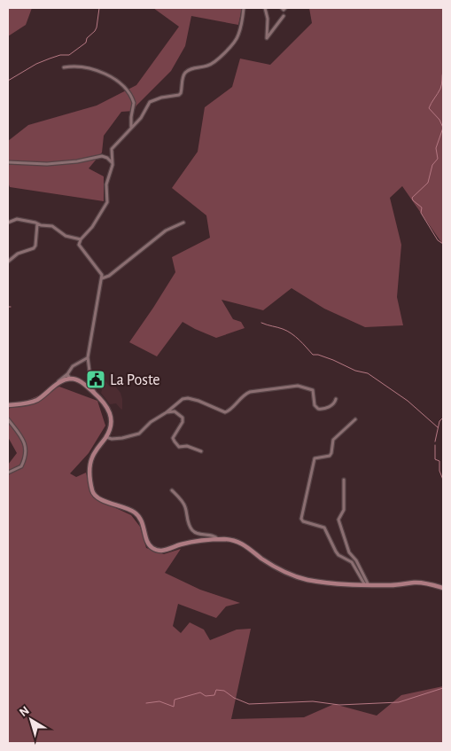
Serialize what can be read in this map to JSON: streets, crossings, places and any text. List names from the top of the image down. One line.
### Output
{"places":{"public building":["La Poste"]},"north":"top left"}
